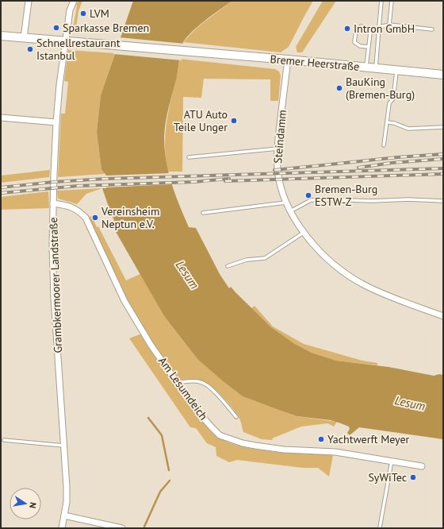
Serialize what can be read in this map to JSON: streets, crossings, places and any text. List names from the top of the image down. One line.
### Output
{"streets":{"main road":["Bremer Heerstraße"],"street":["Steindamm","Grambkermoorer Landstraße","Am Lesumdeich"]},"crossings":[["Bremer Heerstraße","Steindamm"],["Bremer Heerstraße","Grambkermoorer Landstraße"],["Grambkermoorer Landstraße","Am Lesumdeich"]],"water":["Lesum"],"places":["LVM","Sparkasse Bremen","Intron GmbH","Schnellrestaurant Istanbul","BauKing (Bremen-Burg)","ATU Auto Teile Unger","Bremen-Burg ESTW-Z","Vereinsheim Neptun e.V.","Yachtwerft Meyer","SyWiTec"],"north":"right"}
